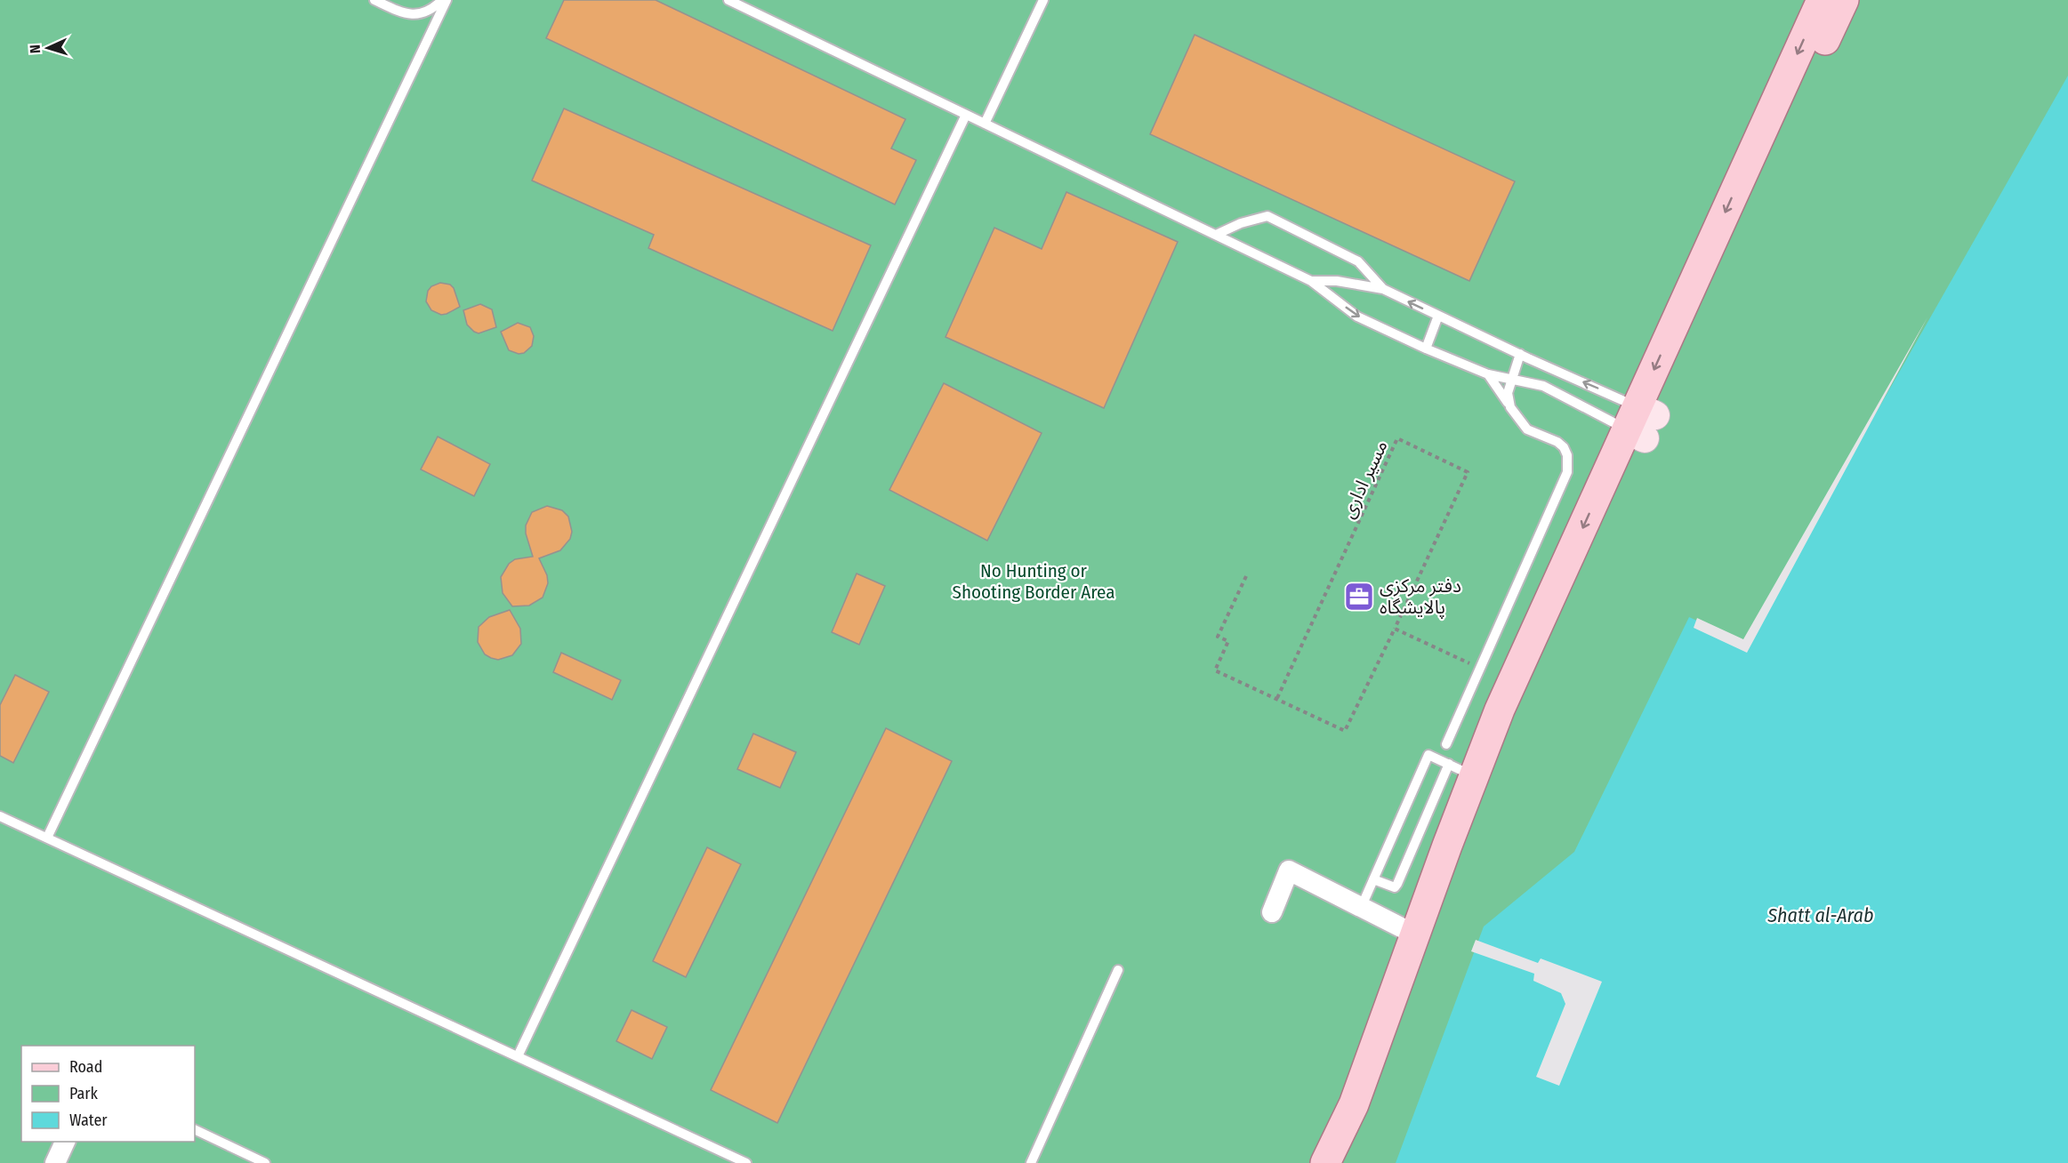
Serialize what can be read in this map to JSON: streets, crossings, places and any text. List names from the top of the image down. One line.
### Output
{"streets":{"path":["مسیر اداری"]},"water":["Shatt al-Arab"],"parks":["No Hunting or Shooting Border Area"],"places":{"office":["دفتر مرکزی پالایشگاه"]},"legend":["Road","Park","Water"],"north":"left"}
